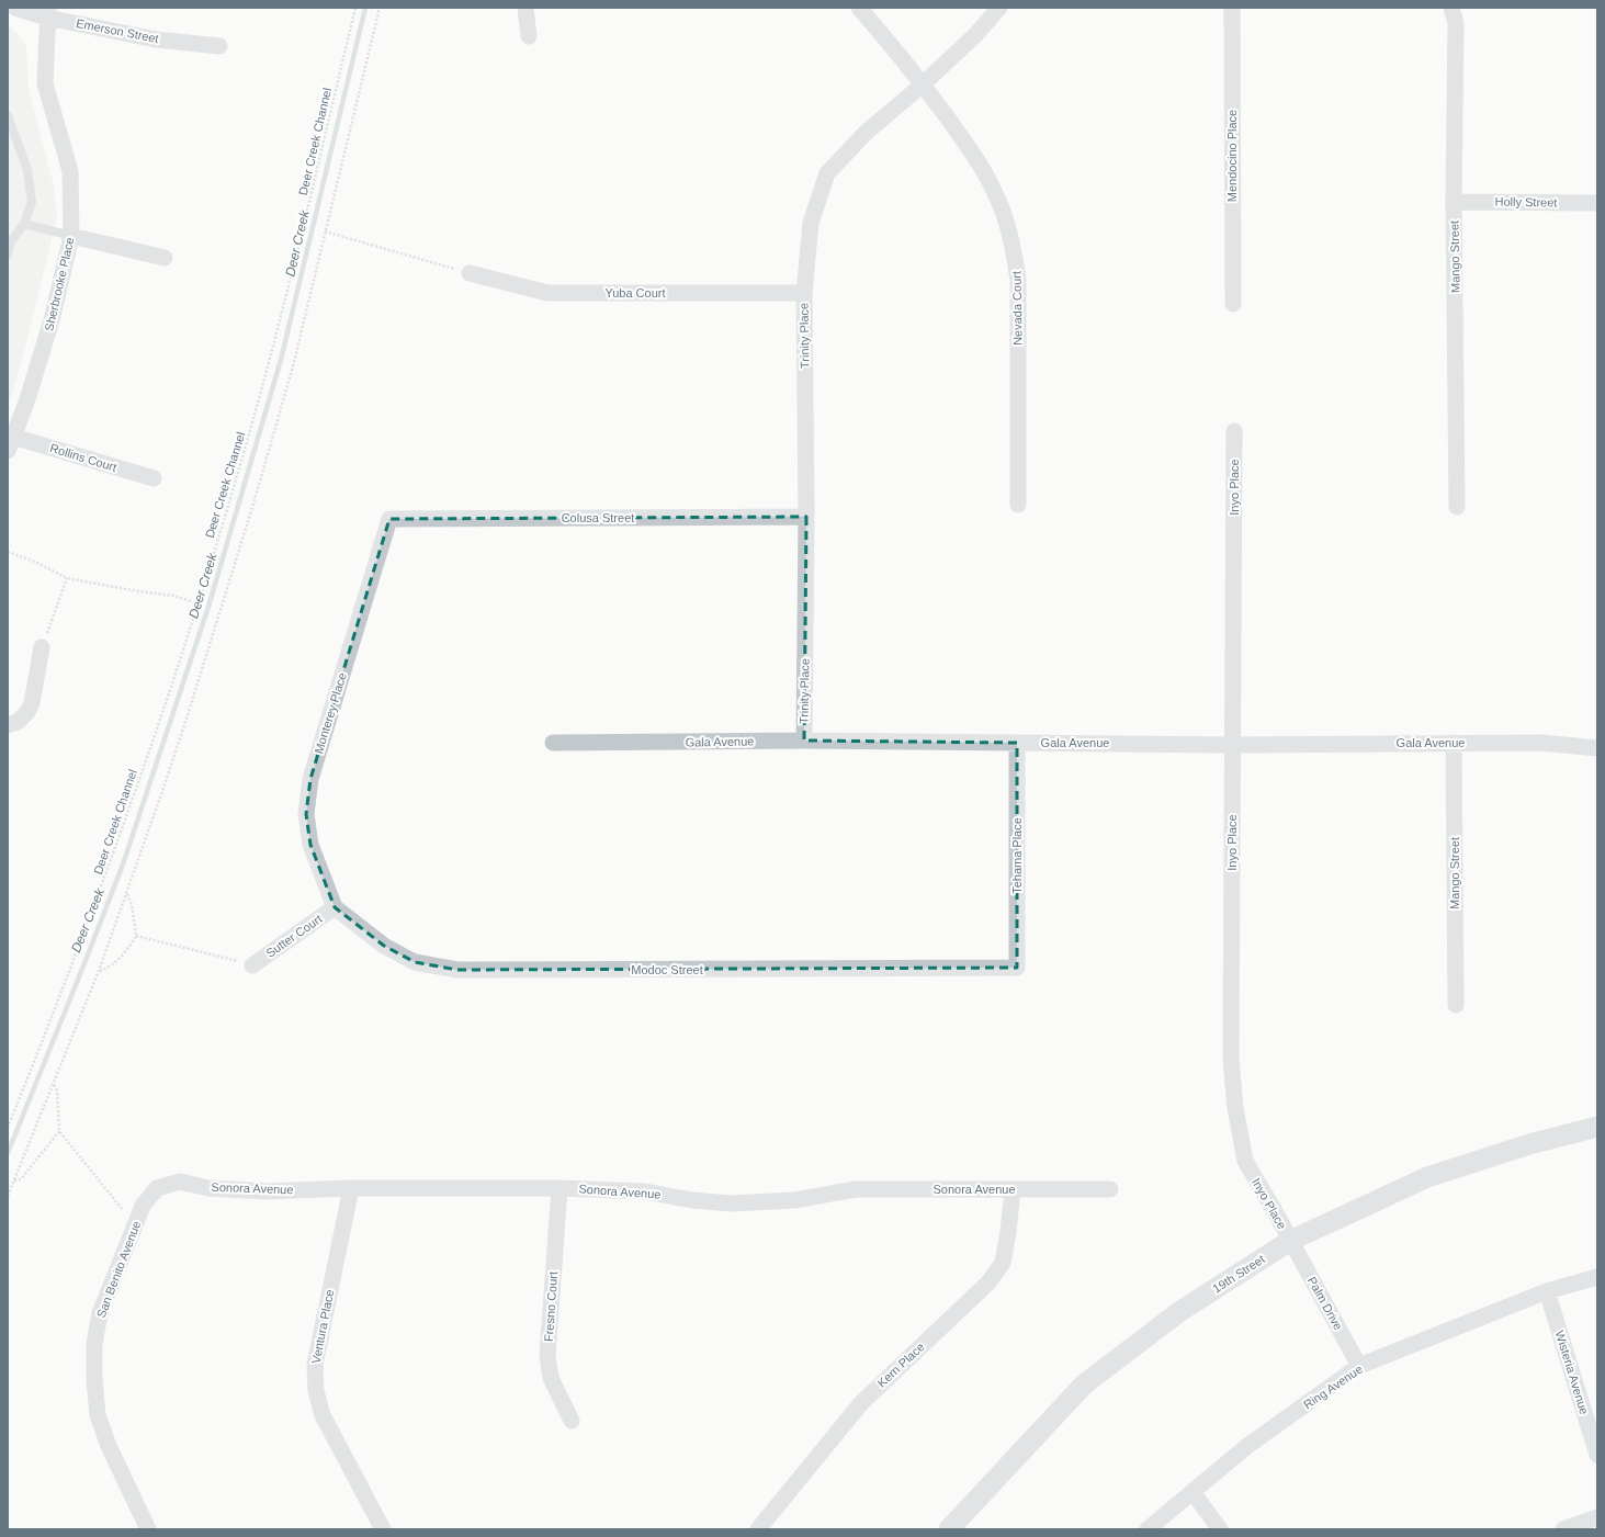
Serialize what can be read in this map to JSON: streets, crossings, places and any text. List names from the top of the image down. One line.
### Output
{"streets":{"street":["Emerson Street","Mendocino Place","Holly Street","Mango Street","Sherbrooke Place","Yuba Court","Nevada Court","Trinity Place","Rollins Court","Inyo Place","Colusa Street","Monterey Place","Gala Avenue","Tehama Place","Sutter Court","Modoc Street","Sonora Avenue","San Benito Avenue","19th Street","Palm Drive","Fresno Court","Ventura Place","Kern Place","Wisteria Avenue","Ring Avenue"],"path":["Deer Creek Channel"]},"crossings":[["Emerson Street","Sherbrooke Place"],["Holly Street","Mango Street"],["Mango Street","Gala Avenue"],["Sherbrooke Place","Rollins Court"],["Yuba Court","Trinity Place"],["Nevada Court","Trinity Place"],["Trinity Place","Colusa Street"],["Trinity Place","Gala Avenue"],["Inyo Place","Gala Avenue"],["Inyo Place","19th Street"],["Inyo Place","Palm Drive"],["Colusa Street","Monterey Place"],["Monterey Place","Sutter Court"],["Monterey Place","Modoc Street"],["Gala Avenue","Tehama Place"],["Tehama Place","Modoc Street"],["Sutter Court","Modoc Street"],["Sonora Avenue","San Benito Avenue"],["Sonora Avenue","Fresno Court"],["Sonora Avenue","Ventura Place"],["Sonora Avenue","Kern Place"],["19th Street","Palm Drive"],["Palm Drive","Ring Avenue"],["Wisteria Avenue","Ring Avenue"]],"water":["Deer Creek"]}
